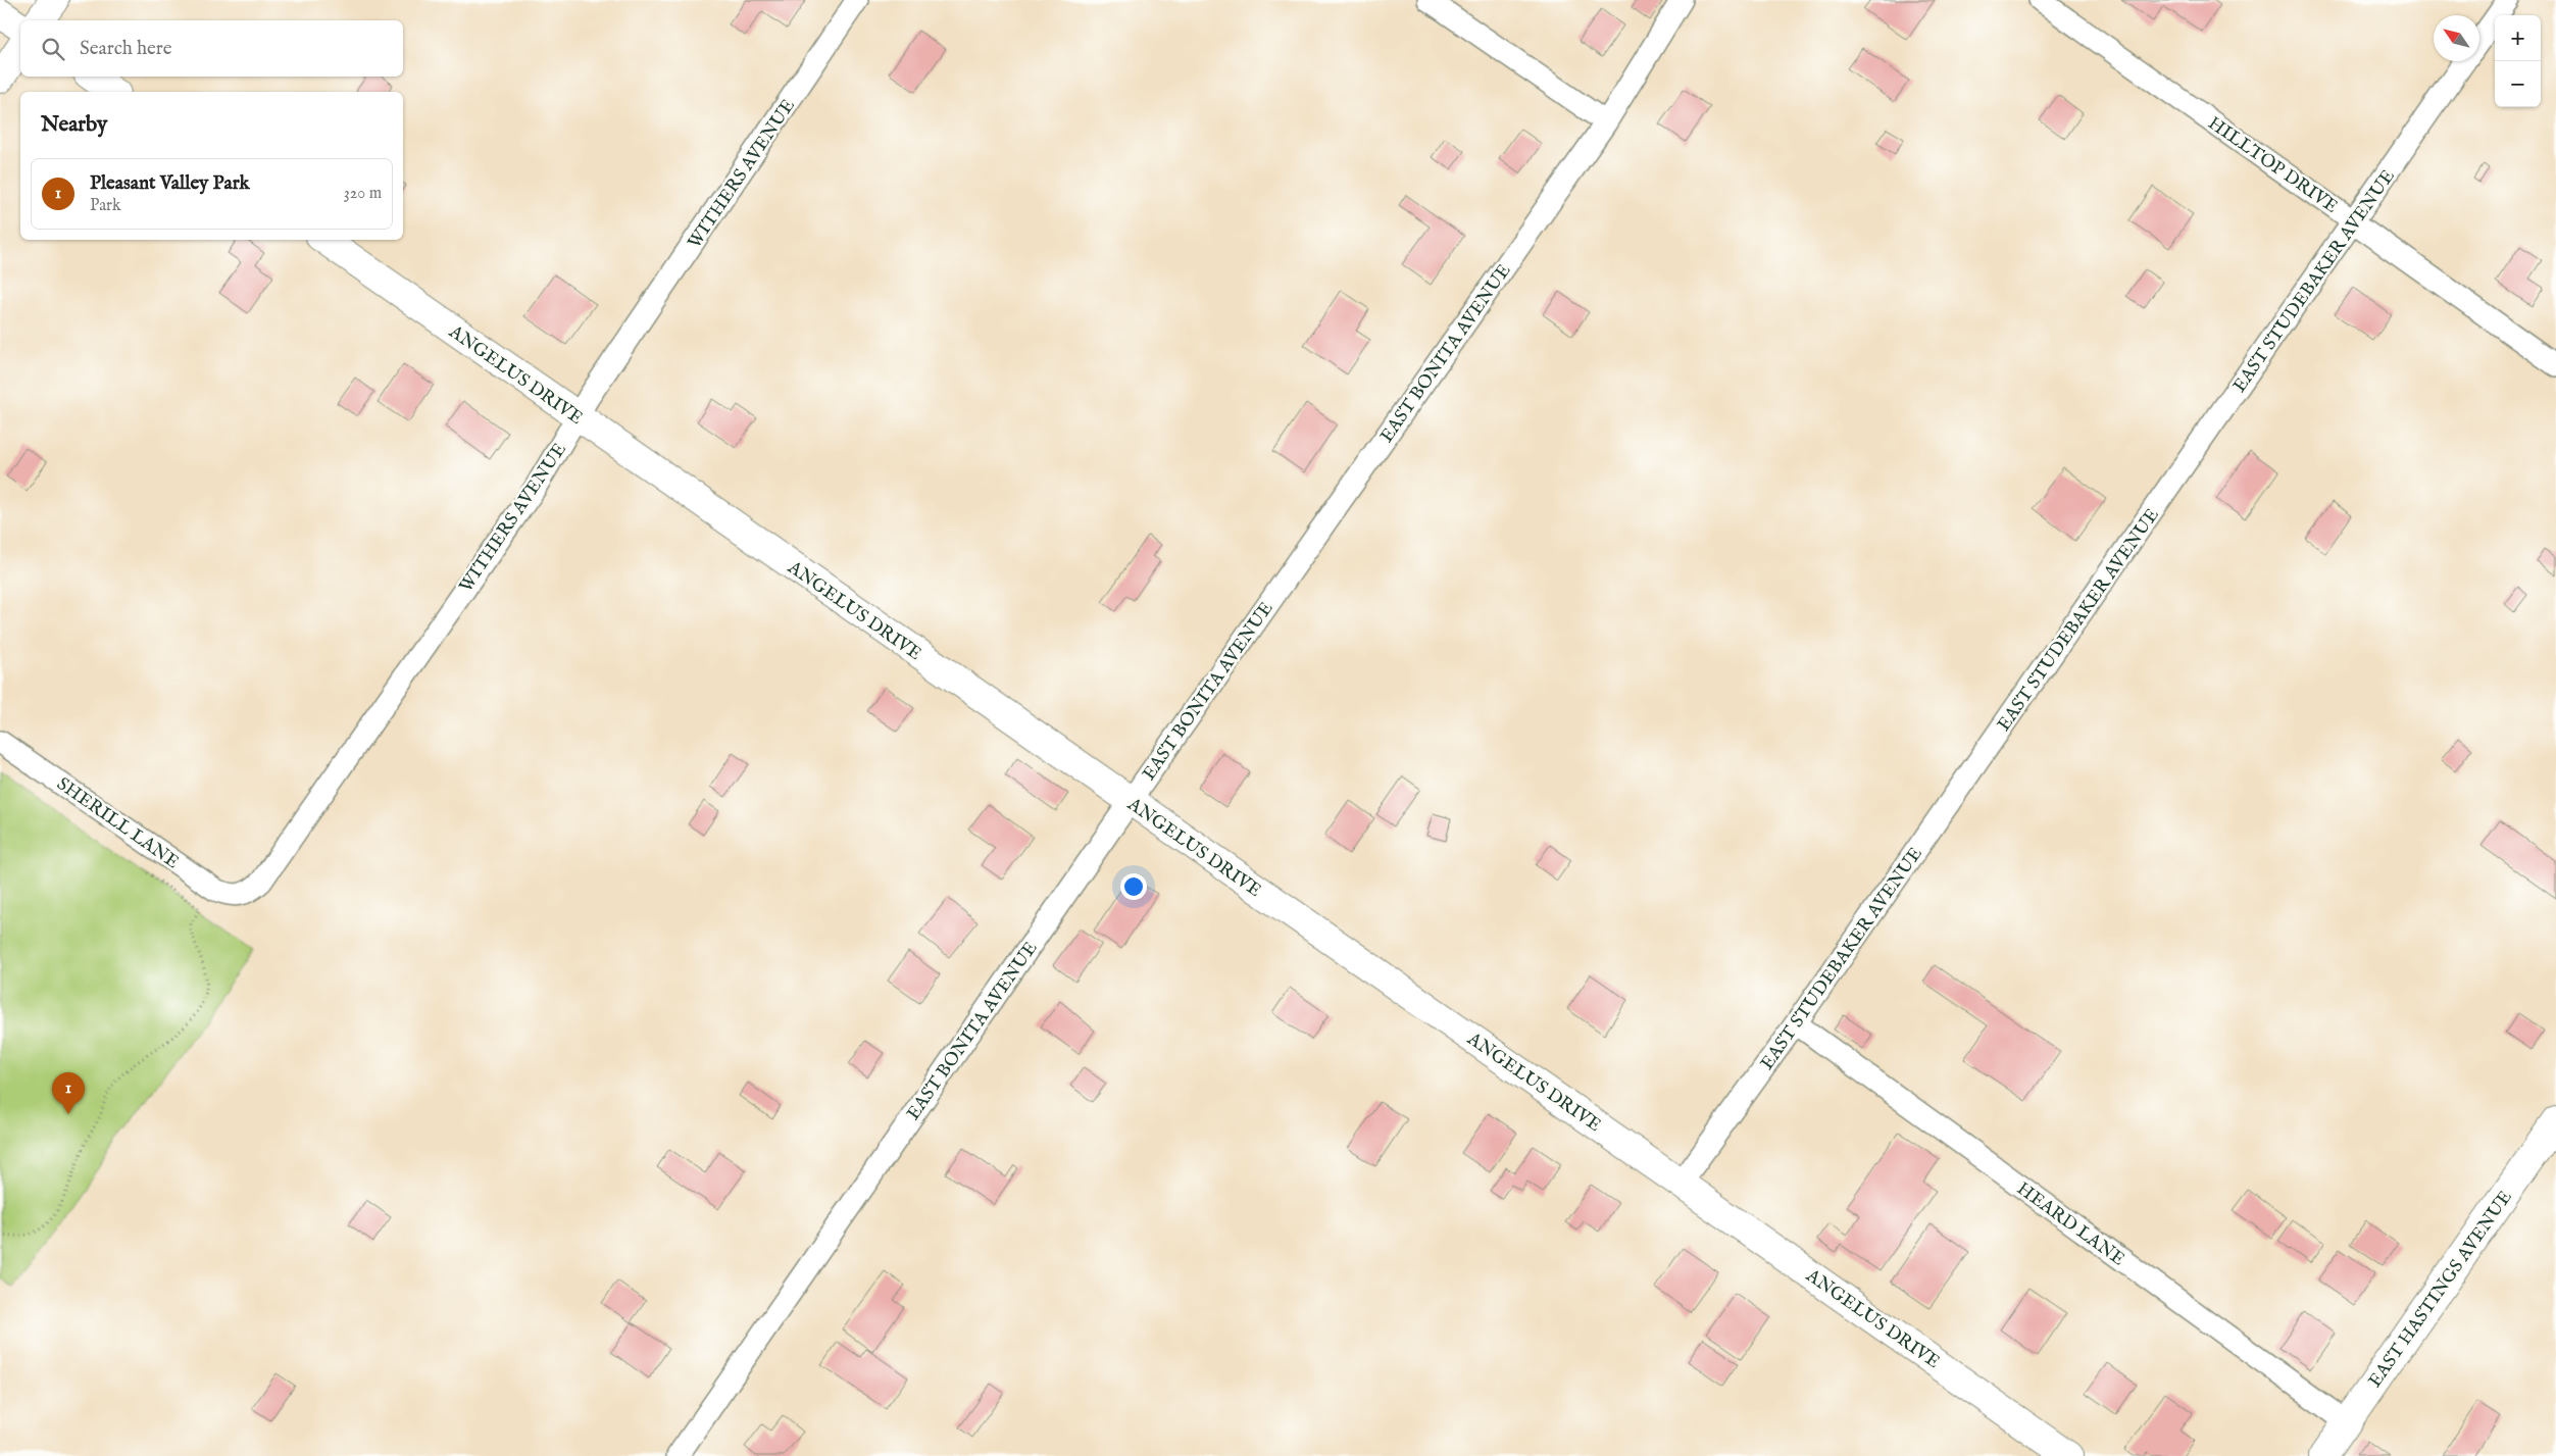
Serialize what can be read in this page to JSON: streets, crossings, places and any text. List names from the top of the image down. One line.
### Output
{"streets":{"street":["HILLTOP DRIVE","WITHERS AVENUE","EAST STUDEBAKER AVENUE","EAST BONITA AVENUE","ANGELUS DRIVE","SHERILL LANE","HEARD LANE","EAST HASTINGS AVENUE"]},"crossings":[["HILLTOP DRIVE","EAST STUDEBAKER AVENUE"],["WITHERS AVENUE","ANGELUS DRIVE"],["WITHERS AVENUE","SHERILL LANE"],["EAST STUDEBAKER AVENUE","ANGELUS DRIVE"],["EAST STUDEBAKER AVENUE","HEARD LANE"],["EAST BONITA AVENUE","ANGELUS DRIVE"],["HEARD LANE","EAST HASTINGS AVENUE"]],"north":"top left","page":{"map_buttons":["+","−"],"search":"Search here","heading":"Nearby","list":[{"mark":"1","name":"Pleasant Valley Park","note":"Park","value":"320 m"}],"pins":"1"}}
